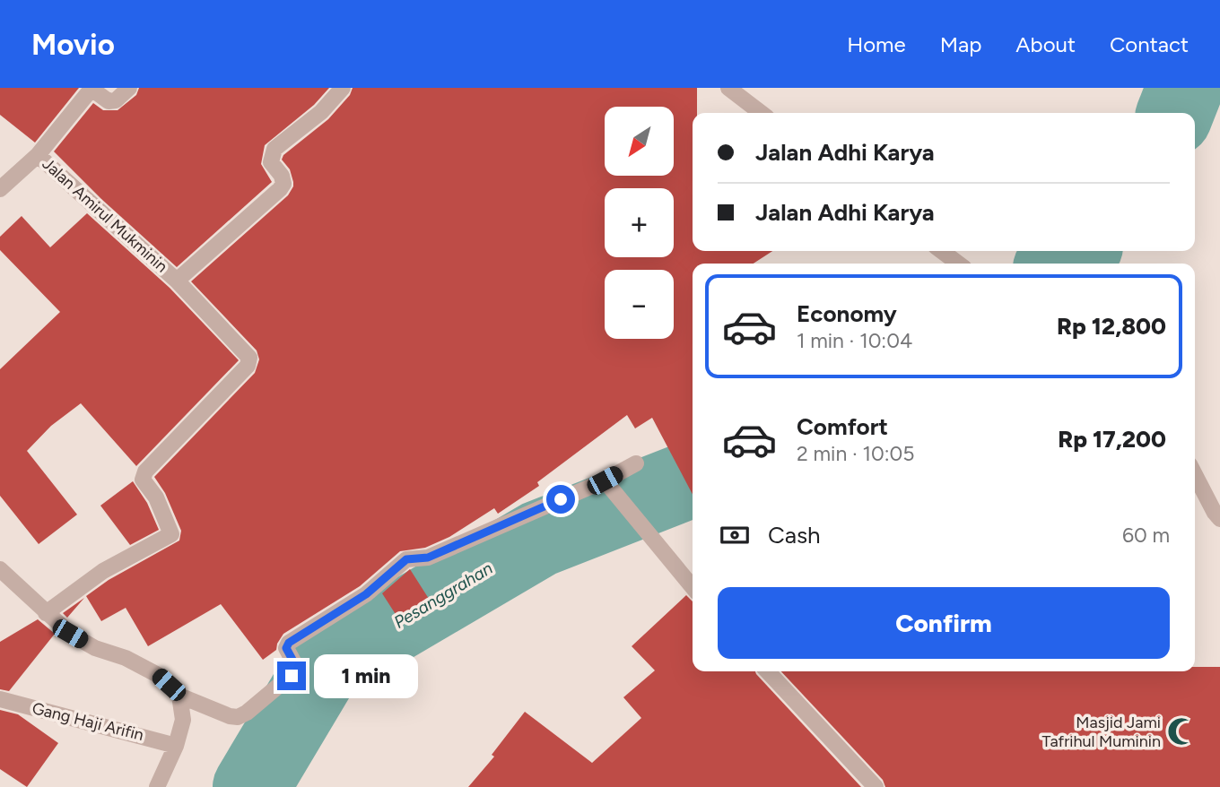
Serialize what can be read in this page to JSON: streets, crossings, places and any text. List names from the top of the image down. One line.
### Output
{"streets":{"street":["Jalan Amirul Mukminin","Gang Haji Arifin"]},"water":["Pesanggrahan"],"places":{"mosque":["Masjid Jami Tafrihul Muminin"]},"north":"bottom left","page":{"header":"Movio","nav":["Home","Map","About","Contact"],"map_buttons":["+","−"],"banner":["Jalan Adhi Karya","Jalan Adhi Karya"],"list":[{"name":"Economy","note":"1 min · 10:04","value":"Rp 12,800"},{"name":"Comfort","note":"2 min · 10:05","value":"Rp 17,200"}],"pay":["Cash","60 m"],"buttons":"Confirm","bubble":"1 min"}}
